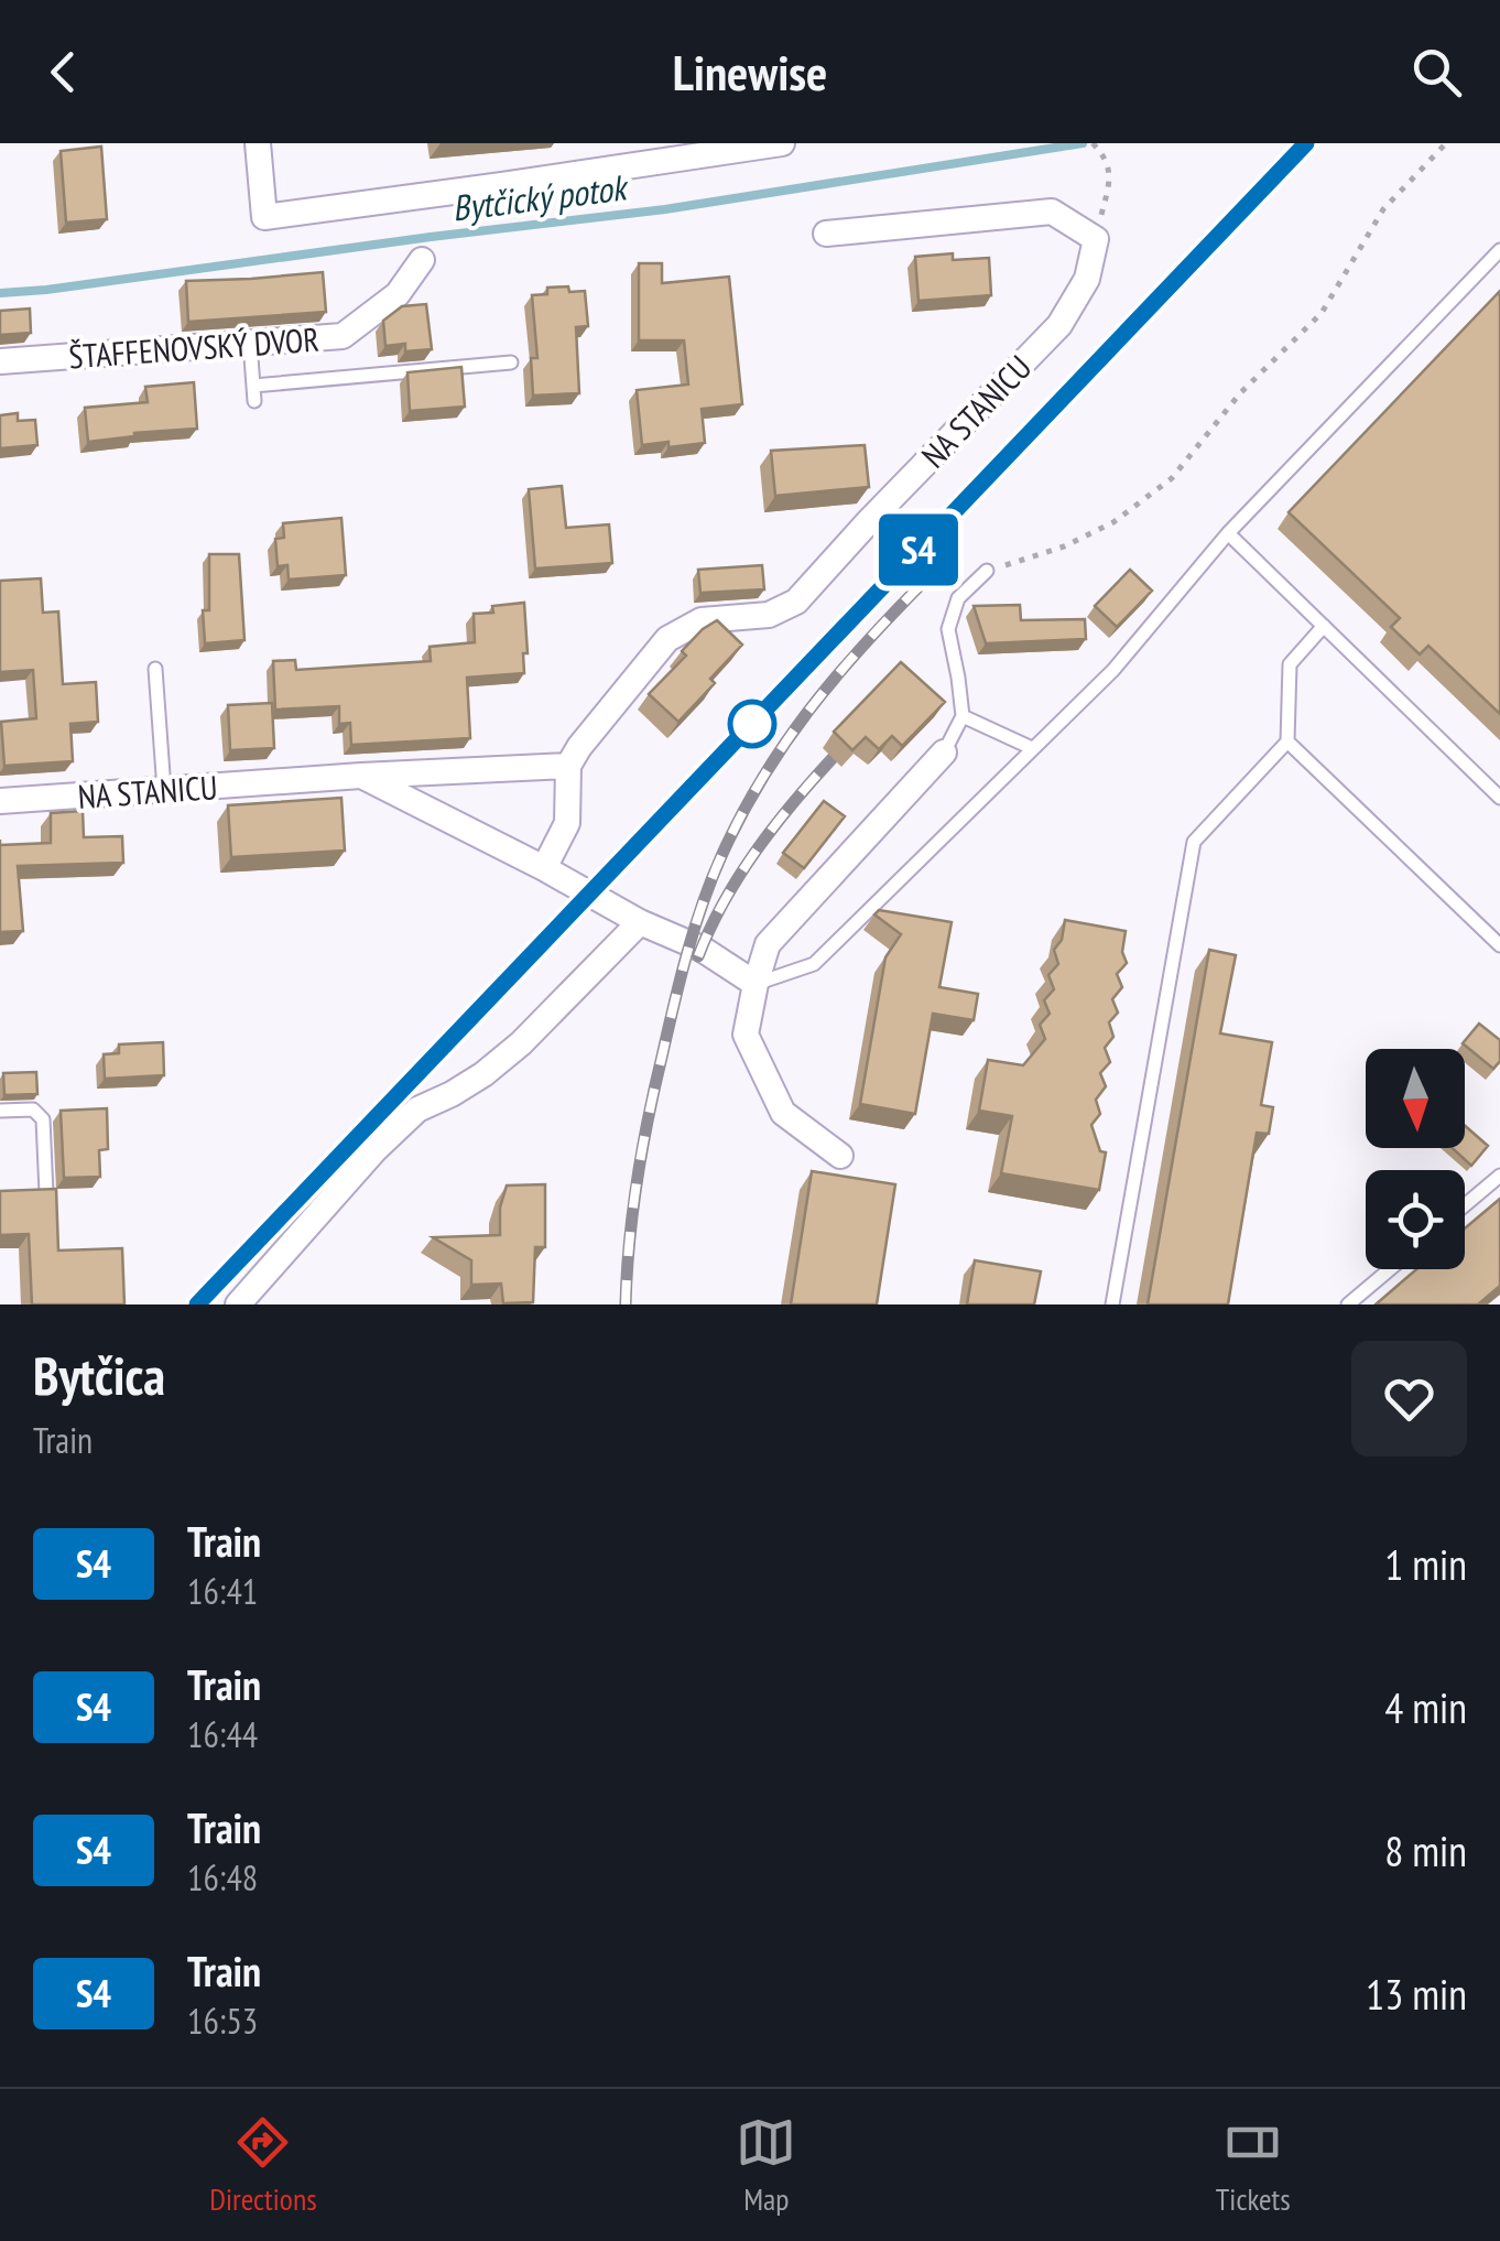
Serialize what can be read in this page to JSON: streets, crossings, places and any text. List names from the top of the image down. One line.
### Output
{"streets":{"street":["ŠTAFFENOVSKÝ DVOR","NA STANICU"]},"water":["Bytčický potok"],"north":"bottom","page":{"header":"Linewise","on_map":"S4","heading":["Bytčica","Train"],"list":[{"mark":"S4","name":"Train","note":"16:41","value":"1 min"},{"mark":"S4","name":"Train","note":"16:44","value":"4 min"},{"mark":"S4","name":"Train","note":"16:48","value":"8 min"},{"mark":"S4","name":"Train","note":"16:53","value":"13 min"}],"tabs":["Directions","Map","Tickets"]}}
